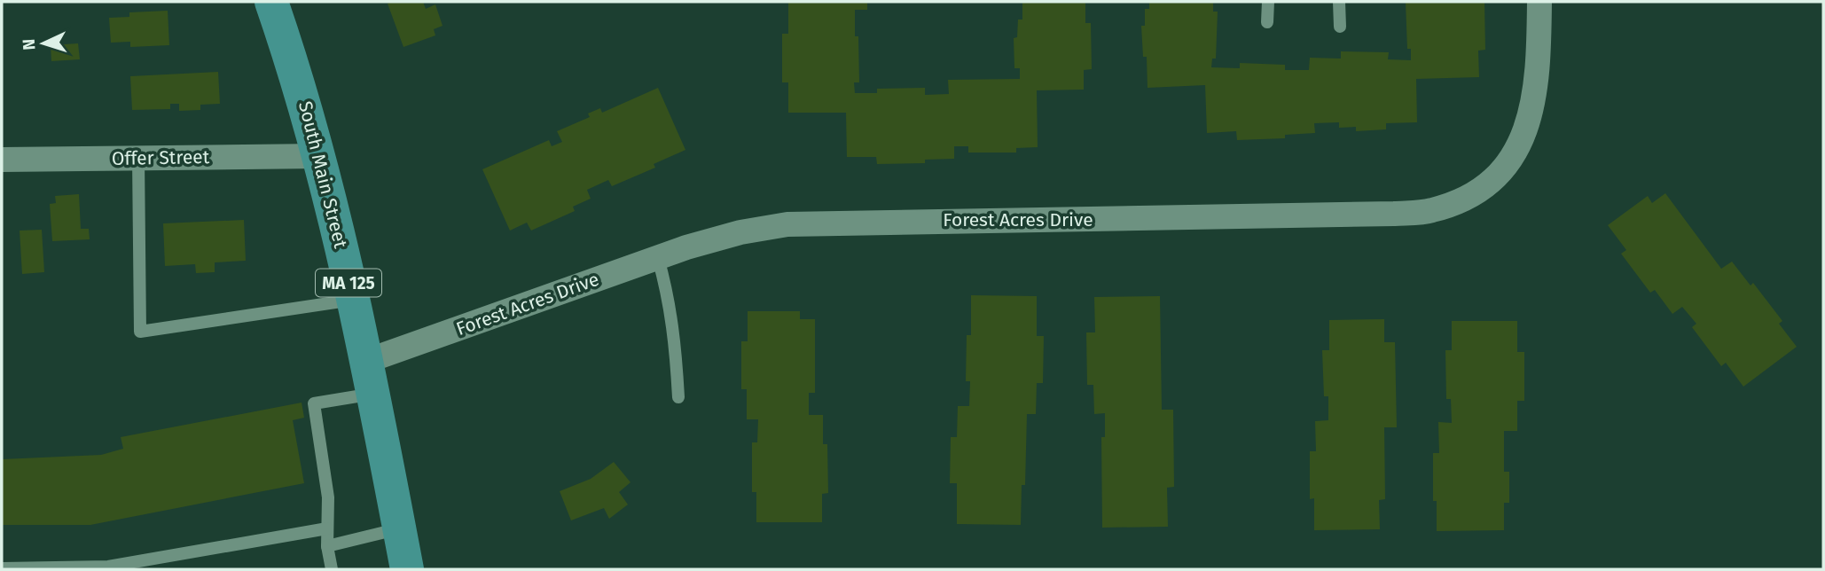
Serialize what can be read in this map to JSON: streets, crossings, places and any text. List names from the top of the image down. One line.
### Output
{"streets":{"main road":["South Main Street","MA 125"],"street":["Offer Street","Forest Acres Drive"]},"crossings":[["Offer Street","South Main Street"],["South Main Street","Forest Acres Drive"]],"north":"left"}
